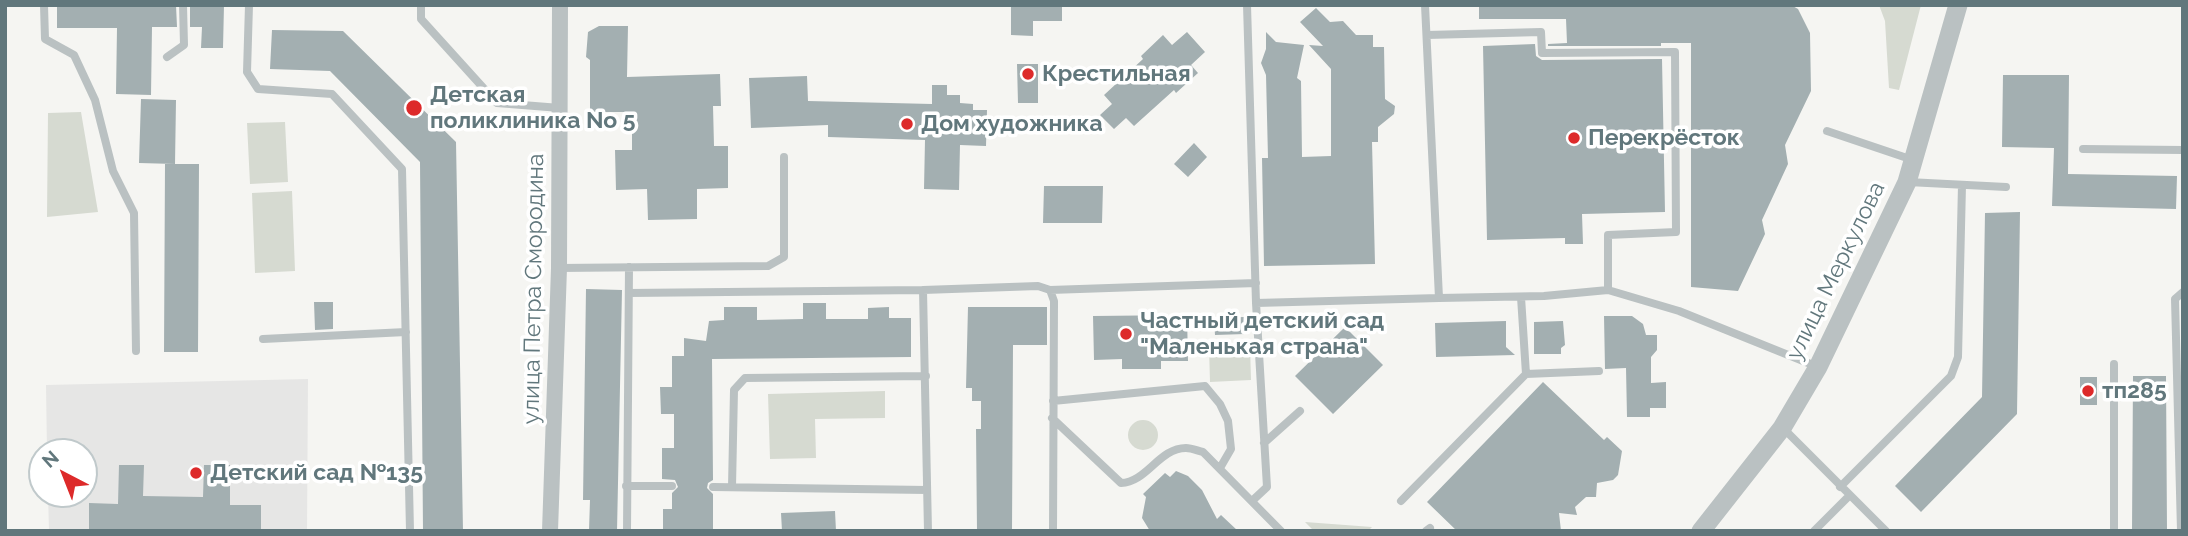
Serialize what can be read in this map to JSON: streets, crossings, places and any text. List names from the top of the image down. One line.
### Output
{"streets":{"street":["улица Меркулова","улица Петра Смородина"]},"places":["Крестильная","Детская поликлиника No 5","Дом художника","Перекрёсток","Частный детский сад \"Маленькая страна\"","тп285","Детский сад №135"],"north":"top left"}
